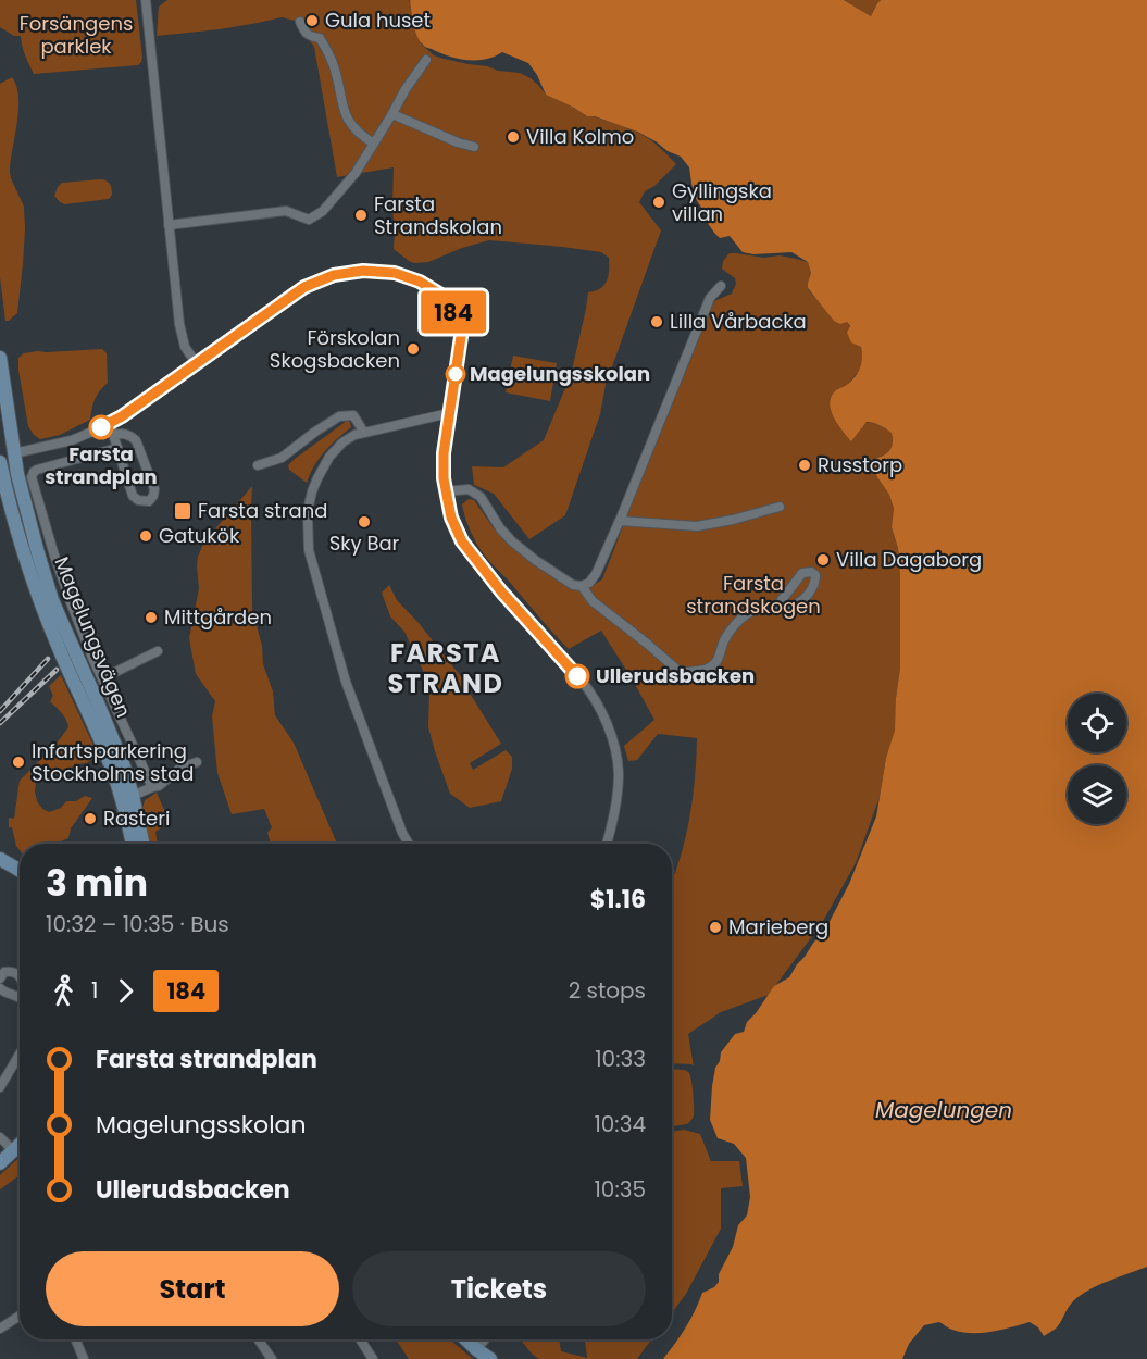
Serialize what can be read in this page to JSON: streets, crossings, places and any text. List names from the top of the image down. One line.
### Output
{"streets":{"main road":["Magelungsvägen"]},"districts":["FARSTA STRAND"],"water":["Magelungen"],"parks":["Forsängens parklek","Farsta strandskogen"],"places":{"other":["Gula huset","Villa Kolmo","Gyllingska villan","Farsta Strandskolan","Lilla Vårbacka","Förskolan Skogsbacken","Magelungsskolan","Farsta strandplan","Russtorp","Sky Bar","Gatukök","Villa Dagaborg","Mittgården","Ullerudsbacken","Infartsparkering Stockholms stad","Rasteri","Marieberg"],"transit":["Farsta strand"]},"lines":["bus line 184"],"page":{"on_map":"184","heading":["3 min","10:32 – 10:35 · Bus","$1.16"],"legs":["1","184","2 stops"],"list":[{"name":"Farsta strandplan","value":"10:33"},{"name":"Magelungsskolan","value":"10:34"},{"name":"Ullerudsbacken","value":"10:35"}],"buttons":["Start","Tickets"]}}
